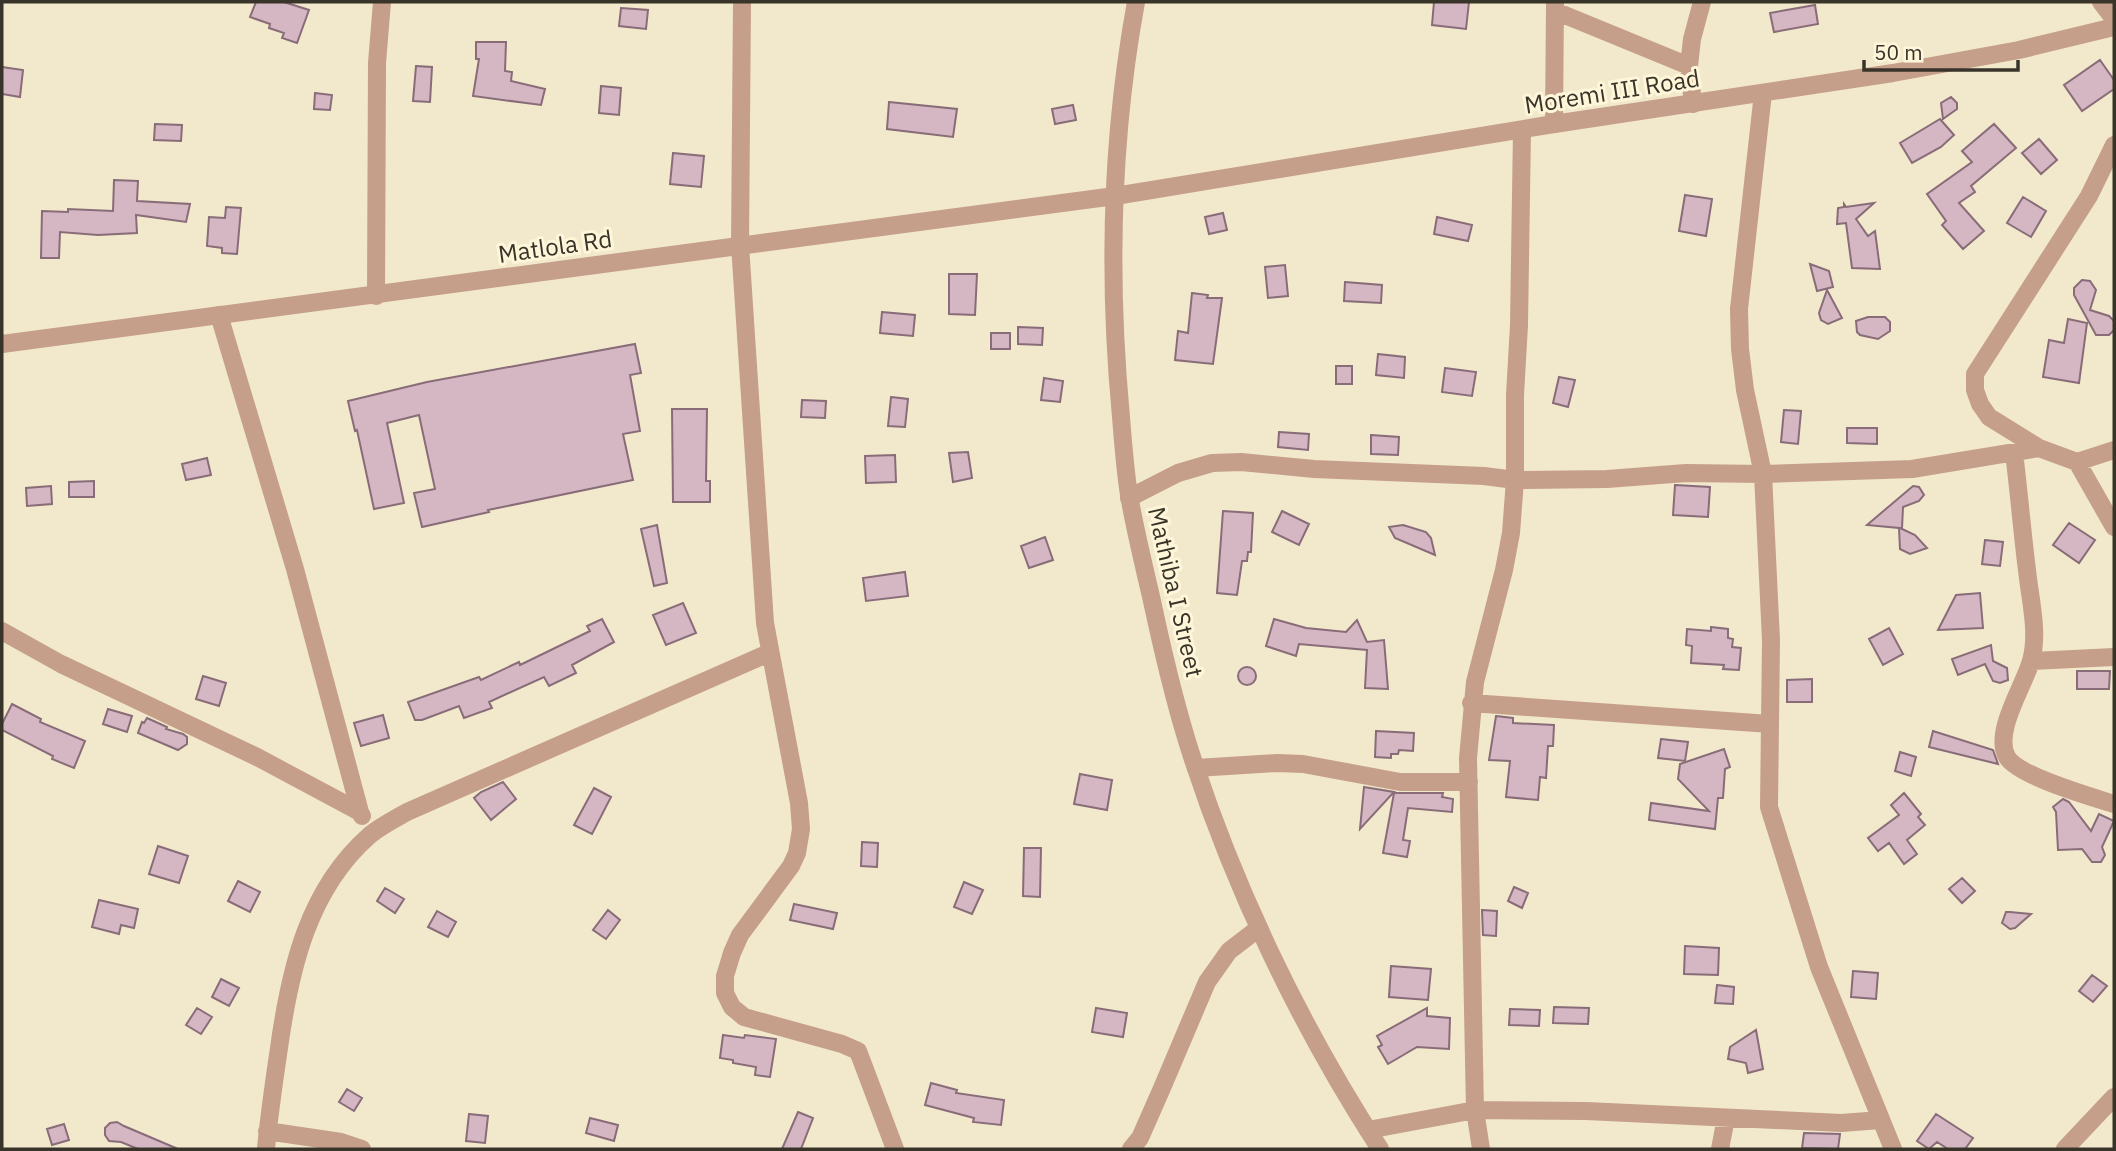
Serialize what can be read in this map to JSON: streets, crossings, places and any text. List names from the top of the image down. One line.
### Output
{"streets":{"street":["Moremi III Road","Matlola Rd","Mathiba I Street"]},"crossings":[["Moremi III Road","Matlola Rd"],["Moremi III Road","Mathiba I Street"],["Matlola Rd","Mathiba I Street"]],"scale_bar":"50 m"}
